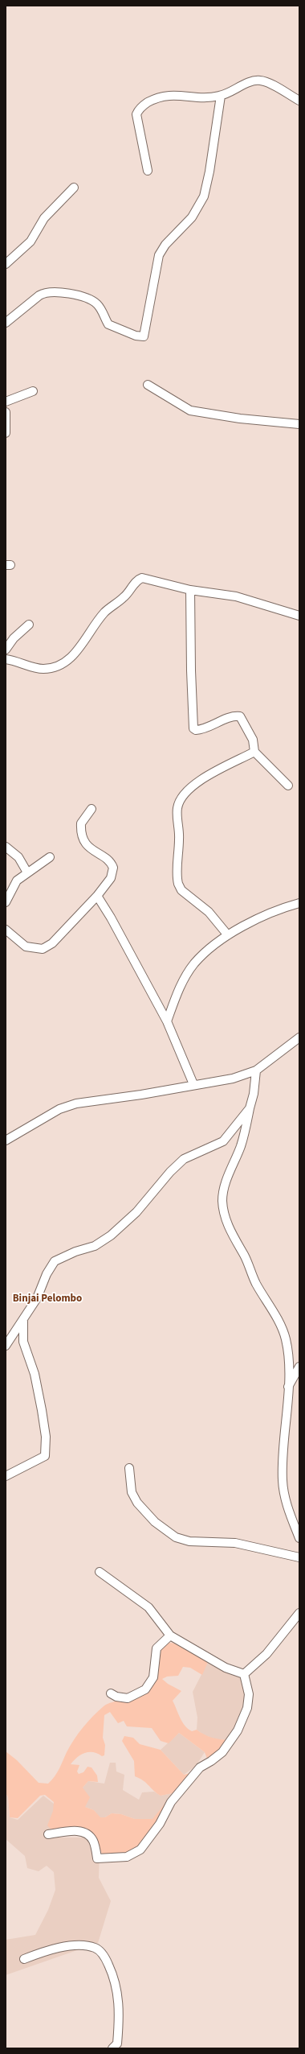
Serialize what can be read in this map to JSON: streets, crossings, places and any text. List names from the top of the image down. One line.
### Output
{"districts":["Binjai Pelombo"]}
